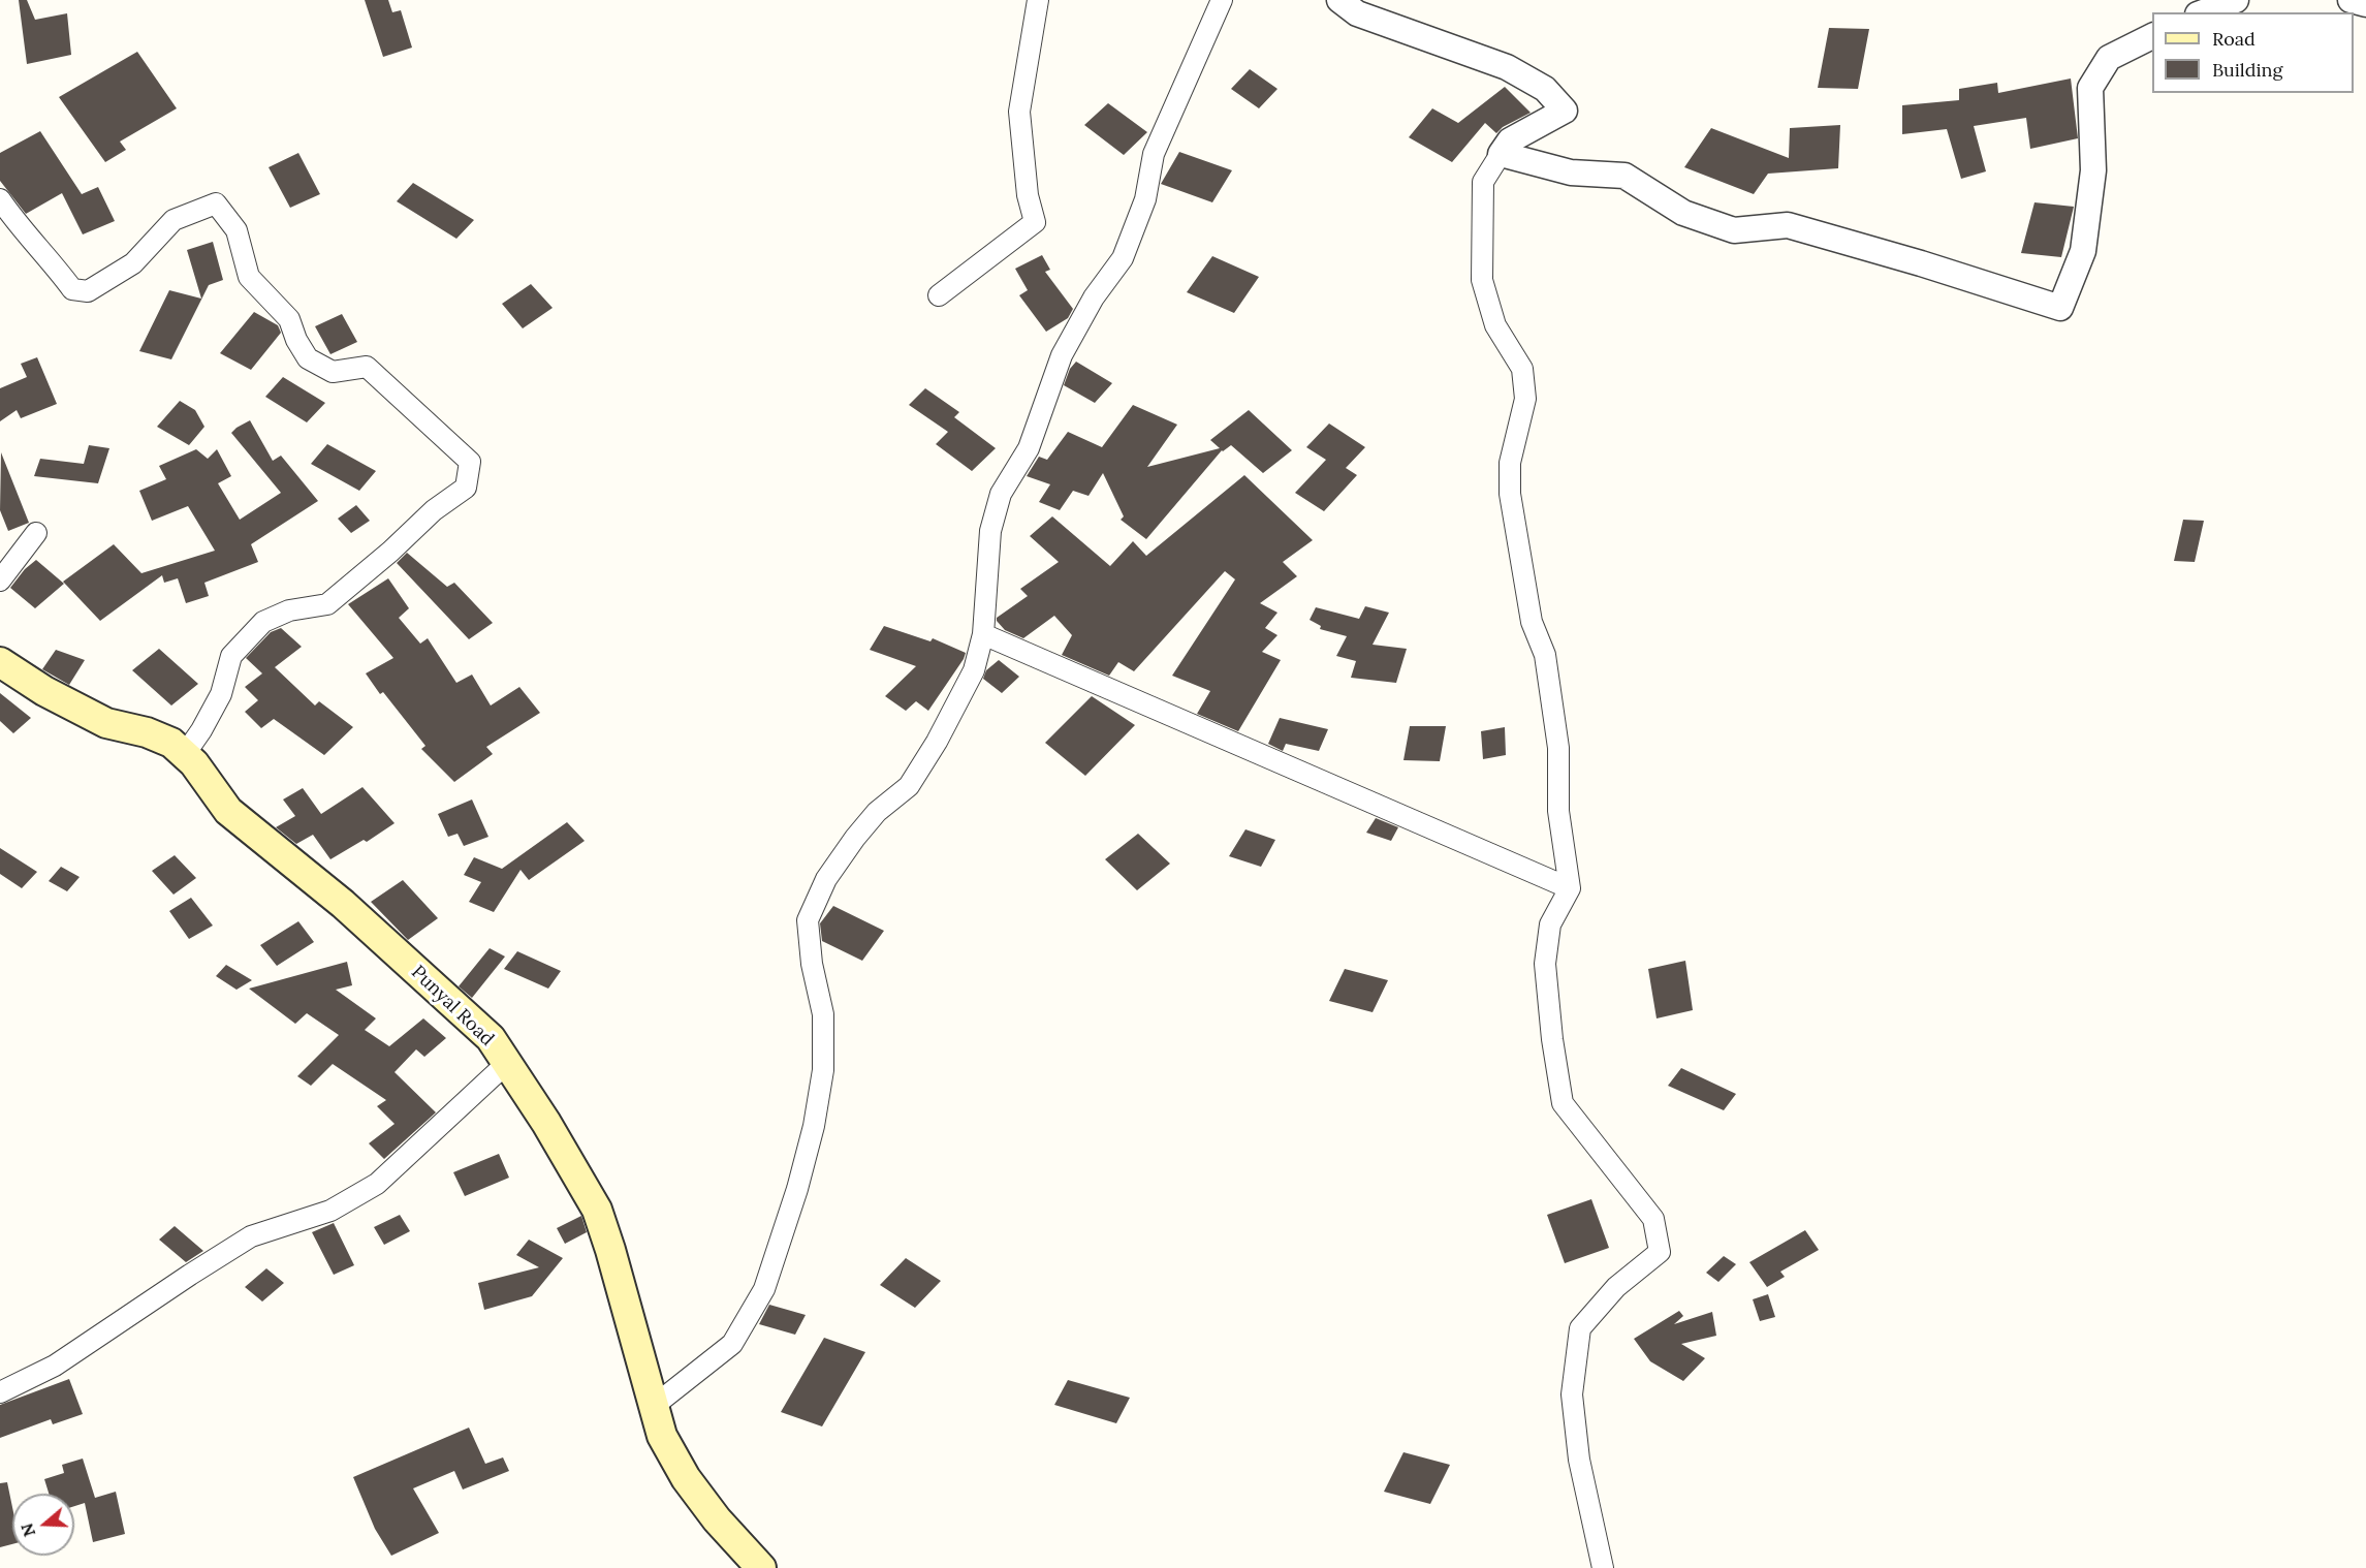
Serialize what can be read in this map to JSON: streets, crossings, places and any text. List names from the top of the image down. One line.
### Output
{"streets":{"main road":["Punyal Road"]},"legend":["Road","Building"],"north":"left"}
